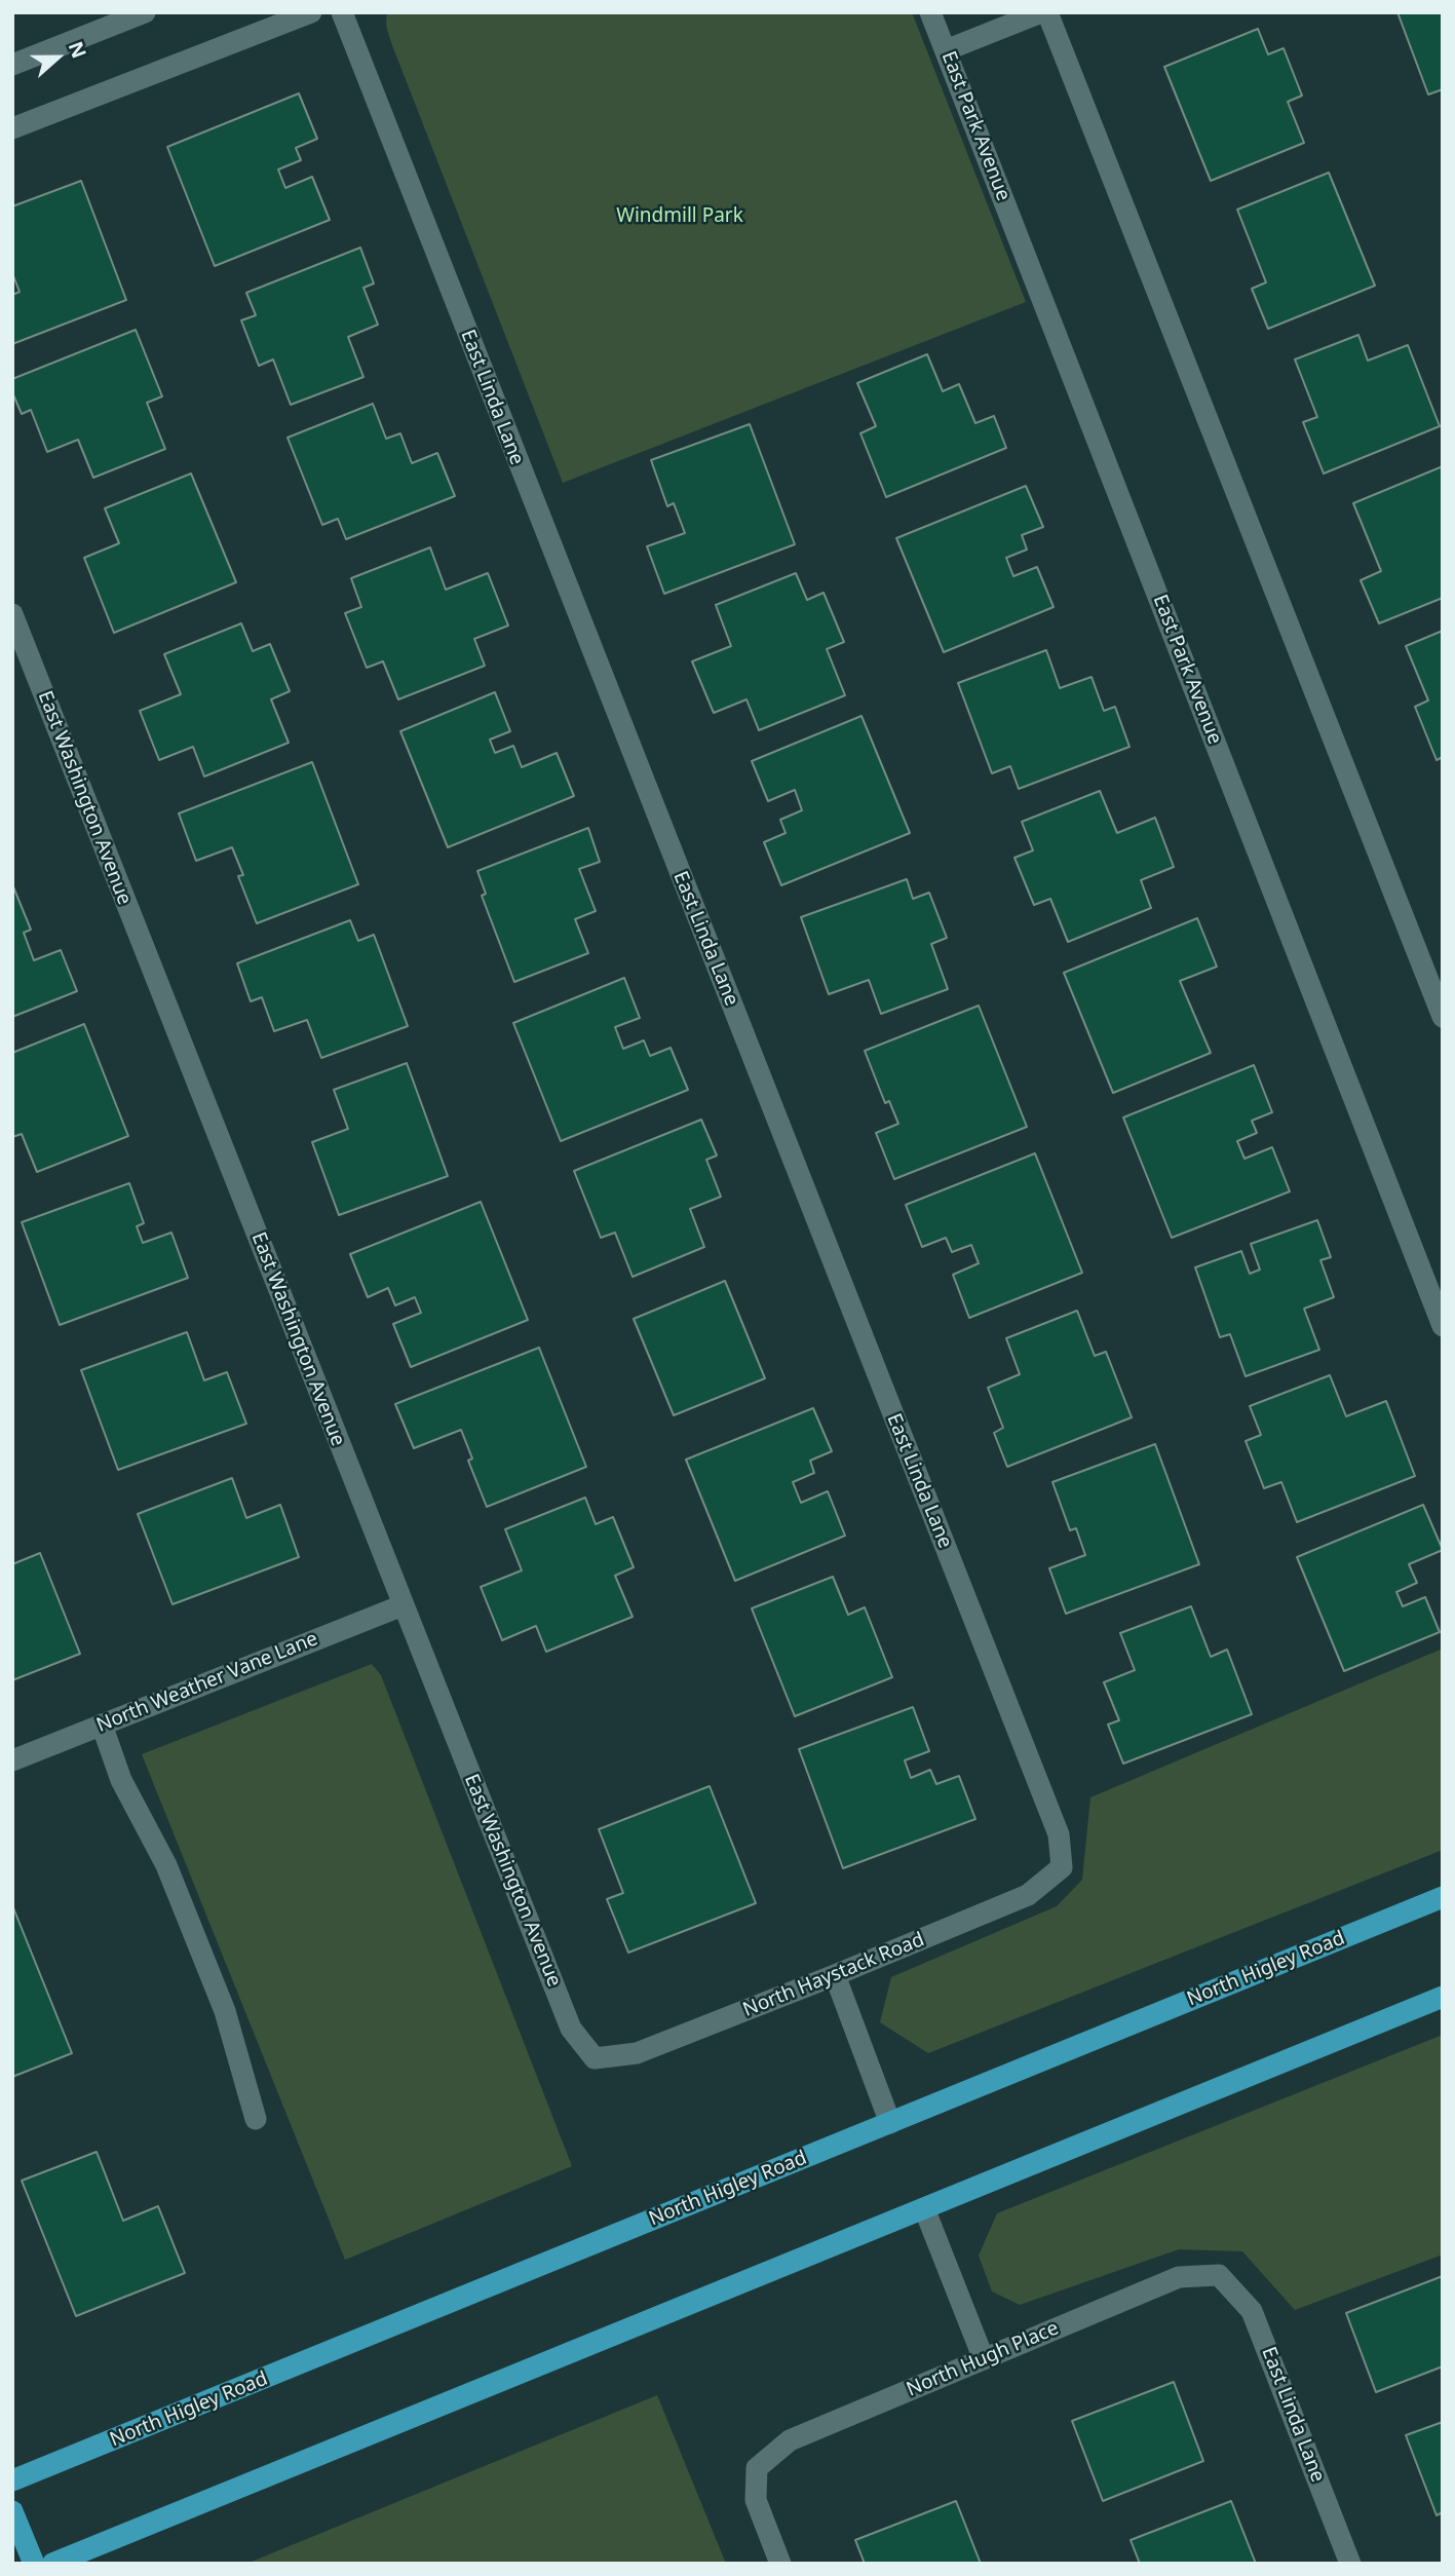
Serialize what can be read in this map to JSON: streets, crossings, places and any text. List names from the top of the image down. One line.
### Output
{"streets":{"main road":["North Higley Road"],"street":["East Park Avenue","East Linda Lane","East Washington Avenue","North Weather Vane Lane","North Haystack Road","North Hugh Place"]},"crossings":[["East Linda Lane","North Haystack Road"],["East Linda Lane","North Hugh Place"],["East Washington Avenue","North Weather Vane Lane"],["East Washington Avenue","North Haystack Road"]],"parks":["Windmill Park"],"north":"right"}
